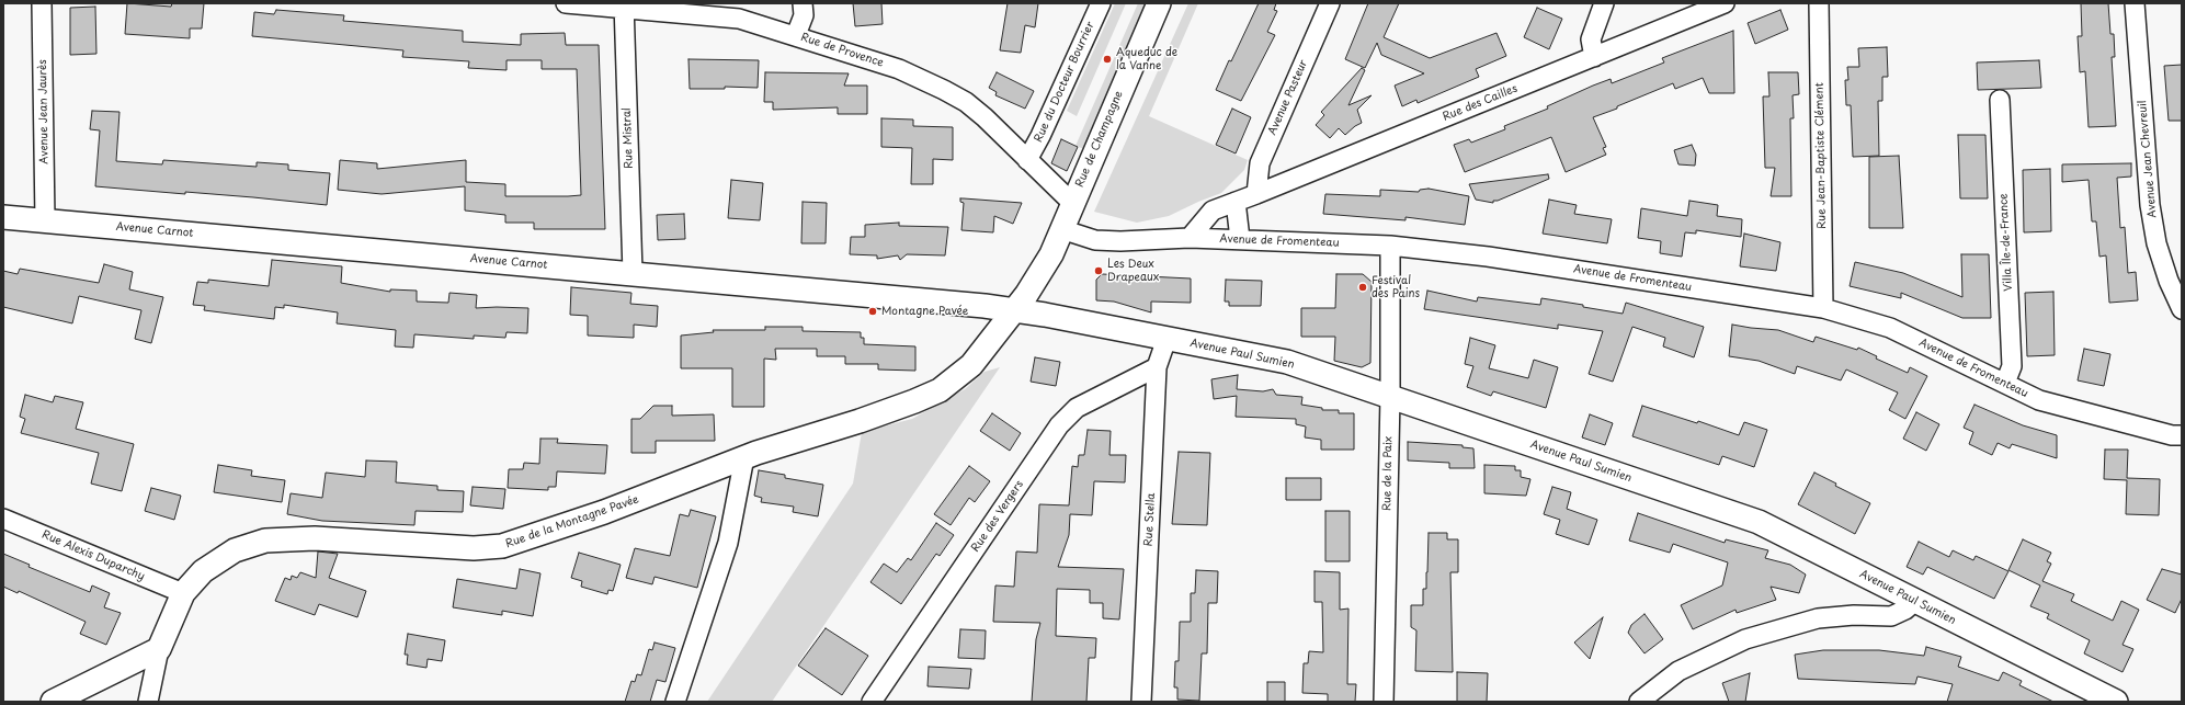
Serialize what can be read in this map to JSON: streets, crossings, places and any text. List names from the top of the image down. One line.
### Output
{"streets":{"street":["Rue de Provence","Rue du Docteur Bourrier","Avenue Pasteur","Rue des Cailles","Avenue Jean Jaurès","Rue Mistral","Rue de Champagne","Rue Jean-Baptiste Clément","Avenue Jean Chevreuil","Avenue Carnot","Avenue de Fromenteau","Villa Île-de-France","Avenue Paul Sumien","Rue de la Paix","Rue des Vergers","Rue Stella","Rue de la Montagne Pavée","Rue Alexis Duparchy"]},"crossings":[["Rue de Provence","Rue du Docteur Bourrier"],["Rue de Provence","Rue Mistral"],["Rue de Provence","Rue de Champagne"],["Avenue Pasteur","Rue des Cailles"],["Rue des Cailles","Avenue de Fromenteau"],["Avenue Jean Jaurès","Avenue Carnot"],["Rue Mistral","Avenue Carnot"],["Rue de Champagne","Avenue de Fromenteau"],["Rue de Champagne","Rue de la Montagne Pavée"],["Rue Jean-Baptiste Clément","Avenue de Fromenteau"],["Avenue Carnot","Avenue Paul Sumien"],["Avenue Carnot","Rue de la Montagne Pavée"],["Avenue de Fromenteau","Villa Île-de-France"],["Avenue de Fromenteau","Rue de la Paix"],["Avenue de Fromenteau","Rue de la Montagne Pavée"],["Avenue Paul Sumien","Rue de la Paix"],["Avenue Paul Sumien","Rue Stella"],["Avenue Paul Sumien","Rue de la Montagne Pavée"],["Rue des Vergers","Rue Stella"],["Rue de la Montagne Pavée","Rue Alexis Duparchy"]],"places":["Aqueduc de la Vanne","Les Deux Drapeaux","Festival des Pains","Montagne Pavée"]}
